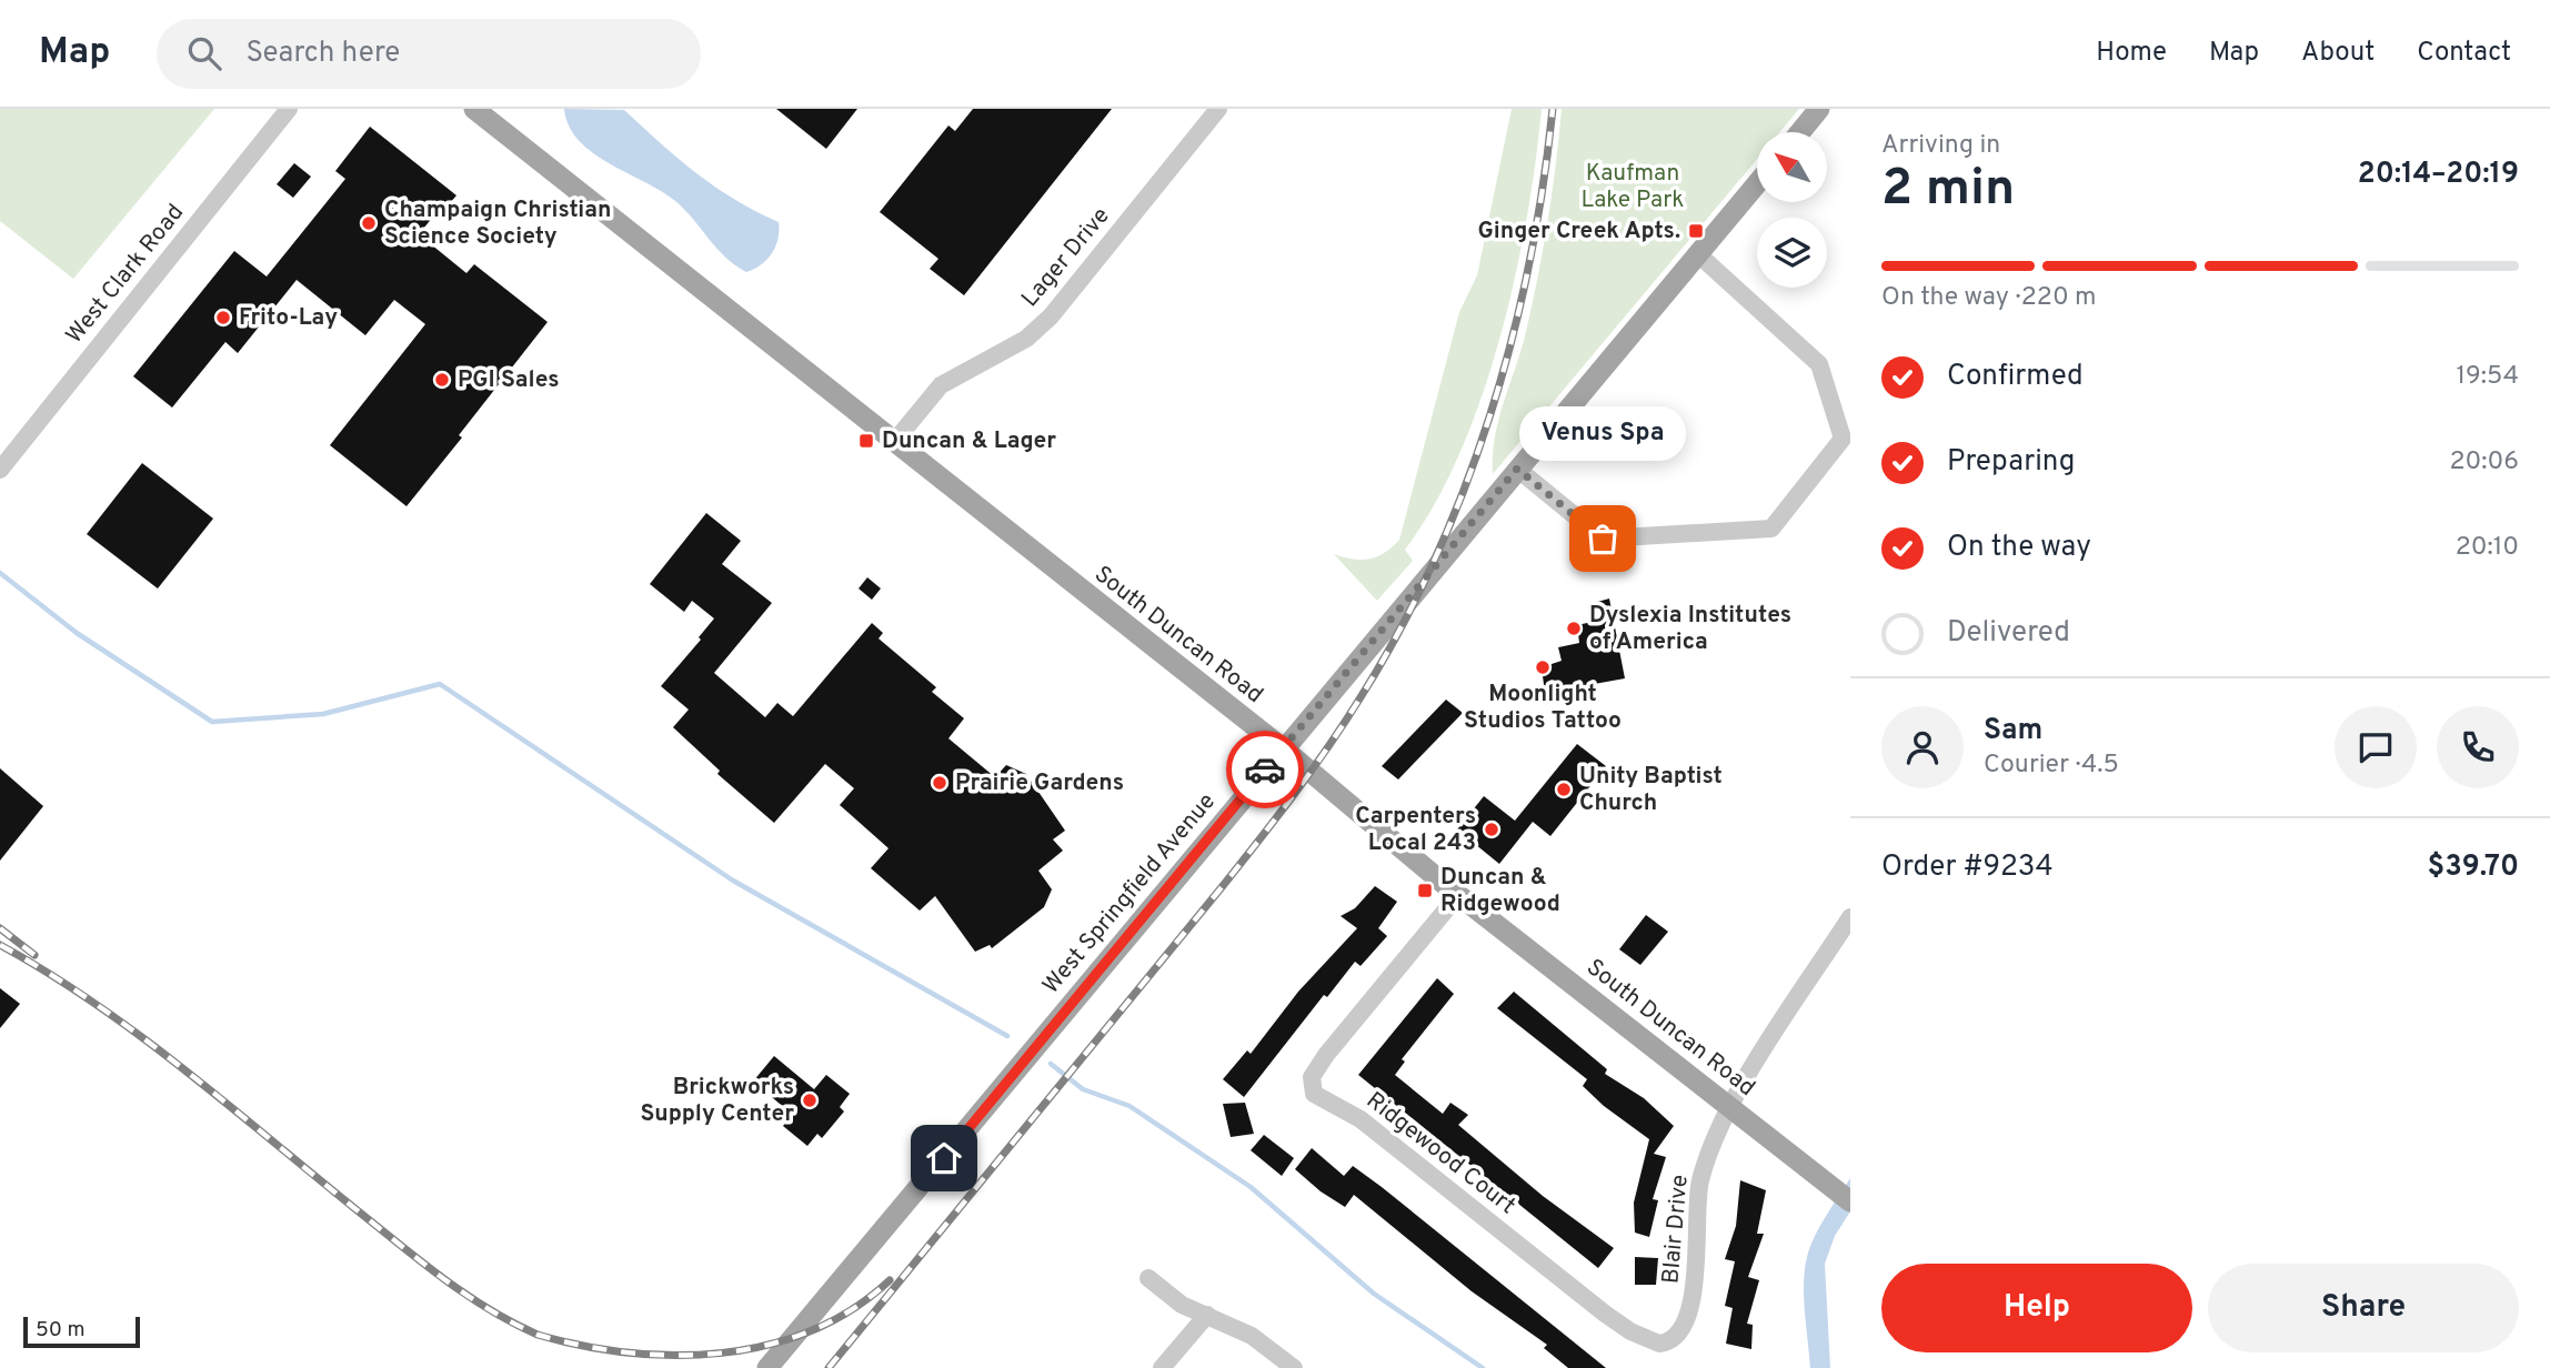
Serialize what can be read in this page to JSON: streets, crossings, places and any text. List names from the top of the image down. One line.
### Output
{"streets":{"main road":["South Duncan Road","West Springfield Avenue"],"street":["Lager Drive","West Clark Road","Ridgewood Court","Blair Drive"]},"crossings":[["Lager Drive","South Duncan Road"],["South Duncan Road","West Springfield Avenue"],["South Duncan Road","Ridgewood Court"],["South Duncan Road","Blair Drive"],["Ridgewood Court","Blair Drive"]],"parks":["Kaufman Lake Park"],"places":{"other":["Champaign Christian Science Society","Frito-Lay","PGI Sales","Venus Spa","Dyslexia Institutes of America","Moonlight Studios Tattoo","Prairie Gardens","Unity Baptist Church","Carpenters Local 243","Brickworks Supply Center"],"transit":["Ginger Creek Apts.","Duncan & Lager","Duncan & Ridgewood"]},"scale_bar":"50 m","north":"top left","page":{"header":"Map","search":"Search here","nav":["Home","Map","About","Contact"],"heading":["2 min","Arriving in","20:14–20:19"],"panel":["Sam","Courier · 4.5","Order #9234","$39.70"],"bar":"On the way · 220 m","list":[["Confirmed","19:54"],["Preparing","20:06"],["On the way","20:10"],"Delivered"],"bubble":"Venus Spa","buttons":["Help","Share"],"scale":"50 m"}}
